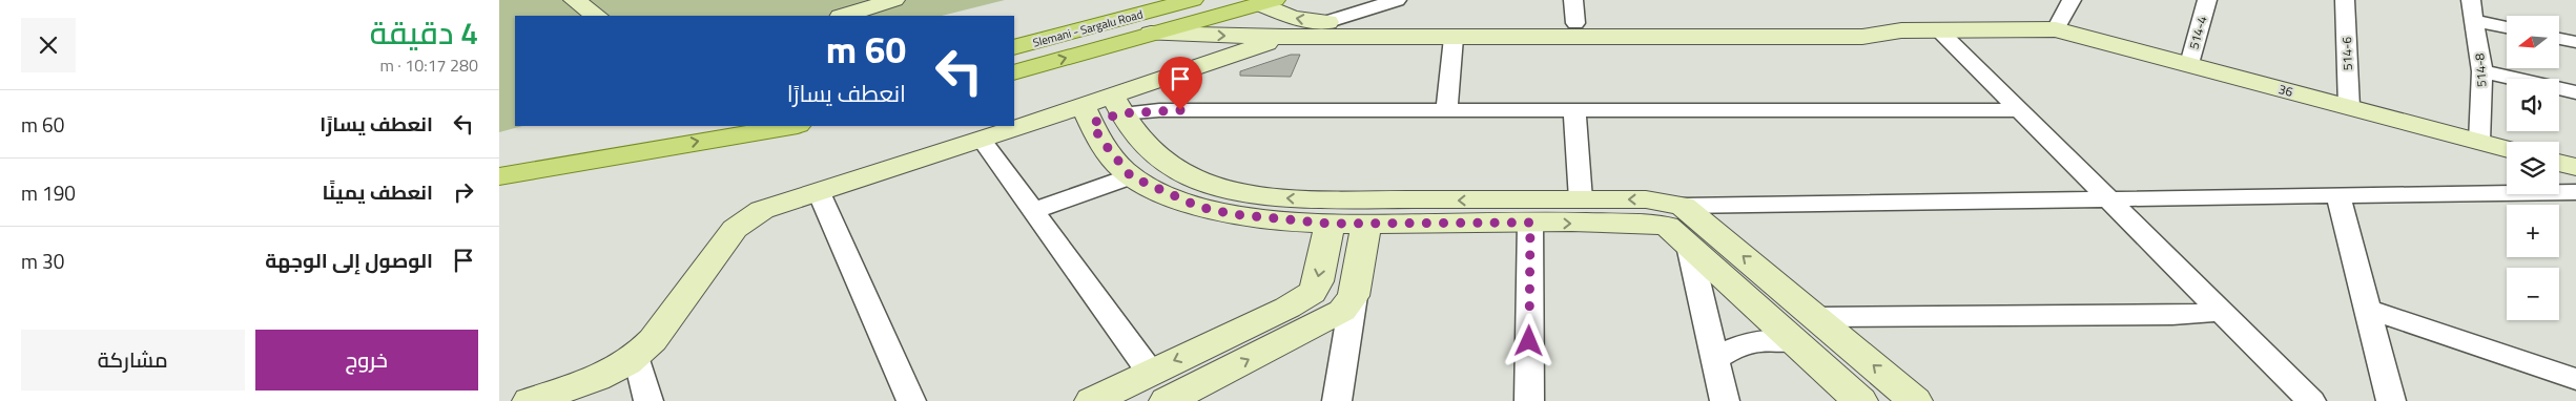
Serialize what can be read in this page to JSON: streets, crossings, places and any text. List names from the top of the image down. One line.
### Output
{"streets":{"main road":["Slemani - Sargalu Road"],"street":["514-4","514-6","514-8","36"]},"crossings":[["514-4","36"],["514-6","36"],["514-8","36"]],"north":"left","page":{"heading":["4 دقيقة","280 m · 10:17"],"map_buttons":["+","−"],"turn":["60 m","انعطف يسارًا"],"list":[{"name":"انعطف يسارًا","value":"60 m"},{"name":"انعطف يمينًا","value":"190 m"},{"name":"الوصول إلى الوجهة","value":"30 m"}],"buttons":["خروج","مشاركة"]}}
